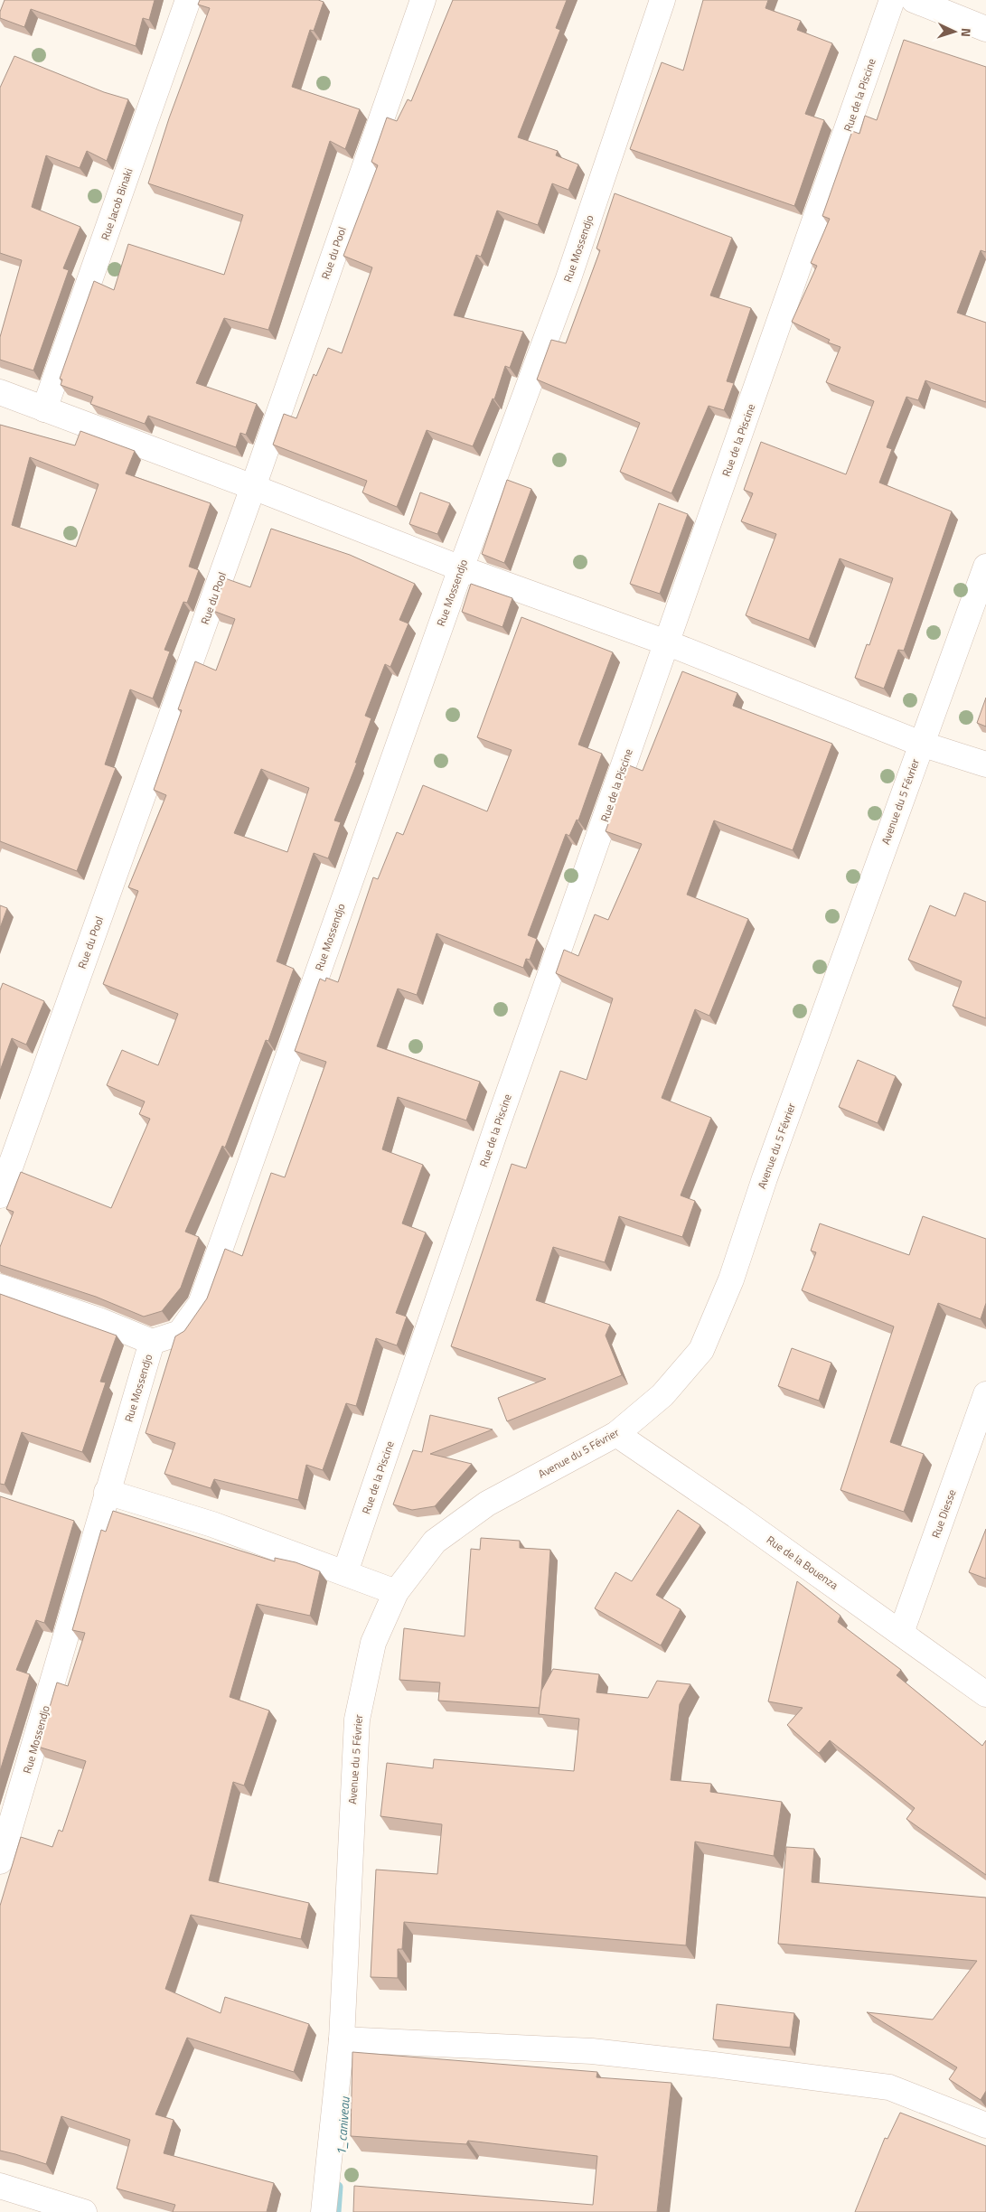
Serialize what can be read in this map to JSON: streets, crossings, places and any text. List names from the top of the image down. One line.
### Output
{"streets":{"street":["Rue de la Piscine","Rue Jacob Binaki","Rue Mossendjo","Rue du Pool","Avenue du 5 Février","Rue Diesse","Rue de la Bouenza"]},"crossings":[["Avenue du 5 Février","Rue de la Bouenza"],["Rue Diesse","Rue de la Bouenza"]],"water":["1_caniveau"],"north":"right"}
